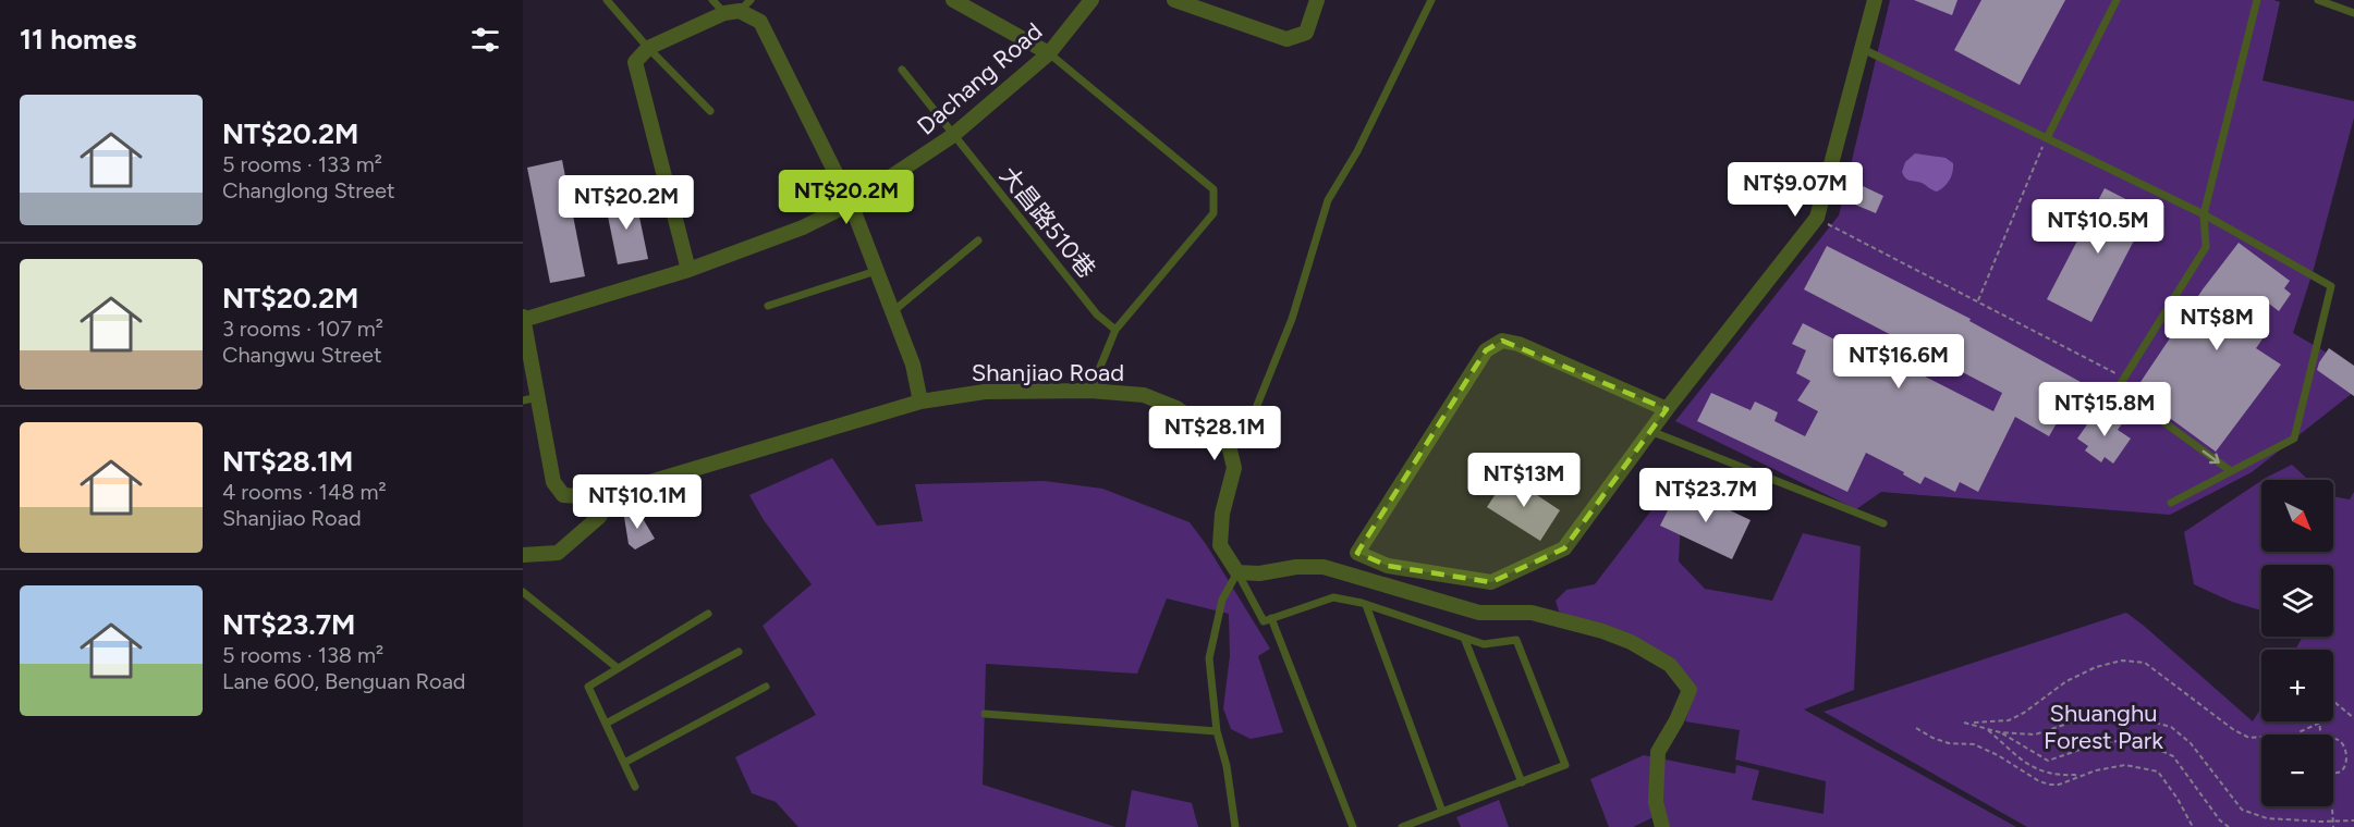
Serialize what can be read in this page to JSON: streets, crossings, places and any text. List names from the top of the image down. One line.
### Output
{"streets":{"street":["Dachang Road","Shanjiao Road"],"lane":["大昌路510巷"]},"crossings":[["Dachang Road","大昌路510巷"]],"parks":["Shuanghu Forest Park"],"north":"bottom right","page":{"heading":"11 homes","list":[{"name":"NT$20.2M","note":"5 rooms · 133 m² · Changlong Street"},{"name":"NT$20.2M","note":"3 rooms · 107 m² · Changwu Street"},{"name":"NT$28.1M","note":"4 rooms · 148 m² · Shanjiao Road"},{"name":"NT$23.7M","note":"5 rooms · 138 m² · Lane 600, Benguan Road"}],"price":["NT$9.07M","NT$20.2M","NT$20.2M","NT$10.5M","NT$8M","NT$16.6M","NT$15.8M","NT$28.1M","NT$13M","NT$23.7M","NT$10.1M"],"map_buttons":["+","−"]}}
